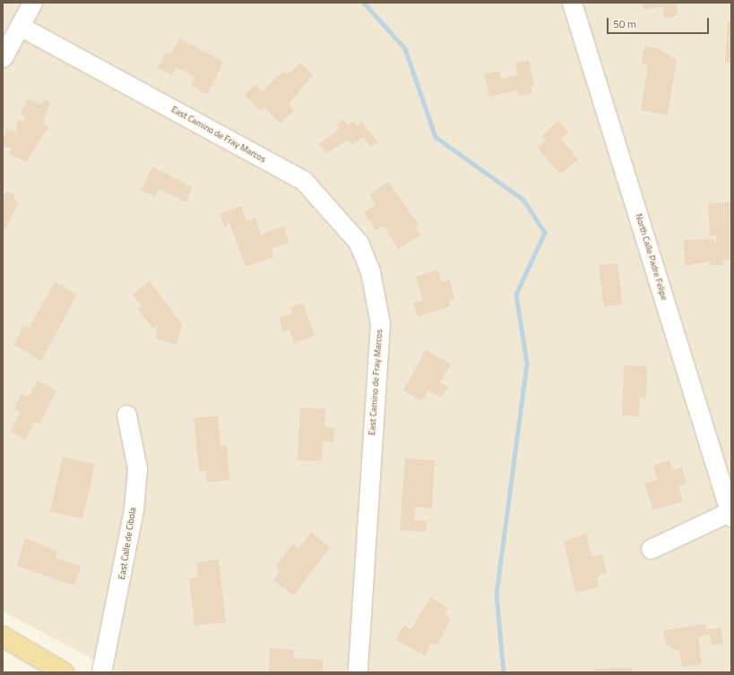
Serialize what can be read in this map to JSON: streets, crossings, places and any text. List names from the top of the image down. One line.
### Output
{"streets":{"street":["East Camino de Fray Marcos","North Calle Padre Felipe","East Calle de Cibola"]},"scale_bar":"50 m"}
